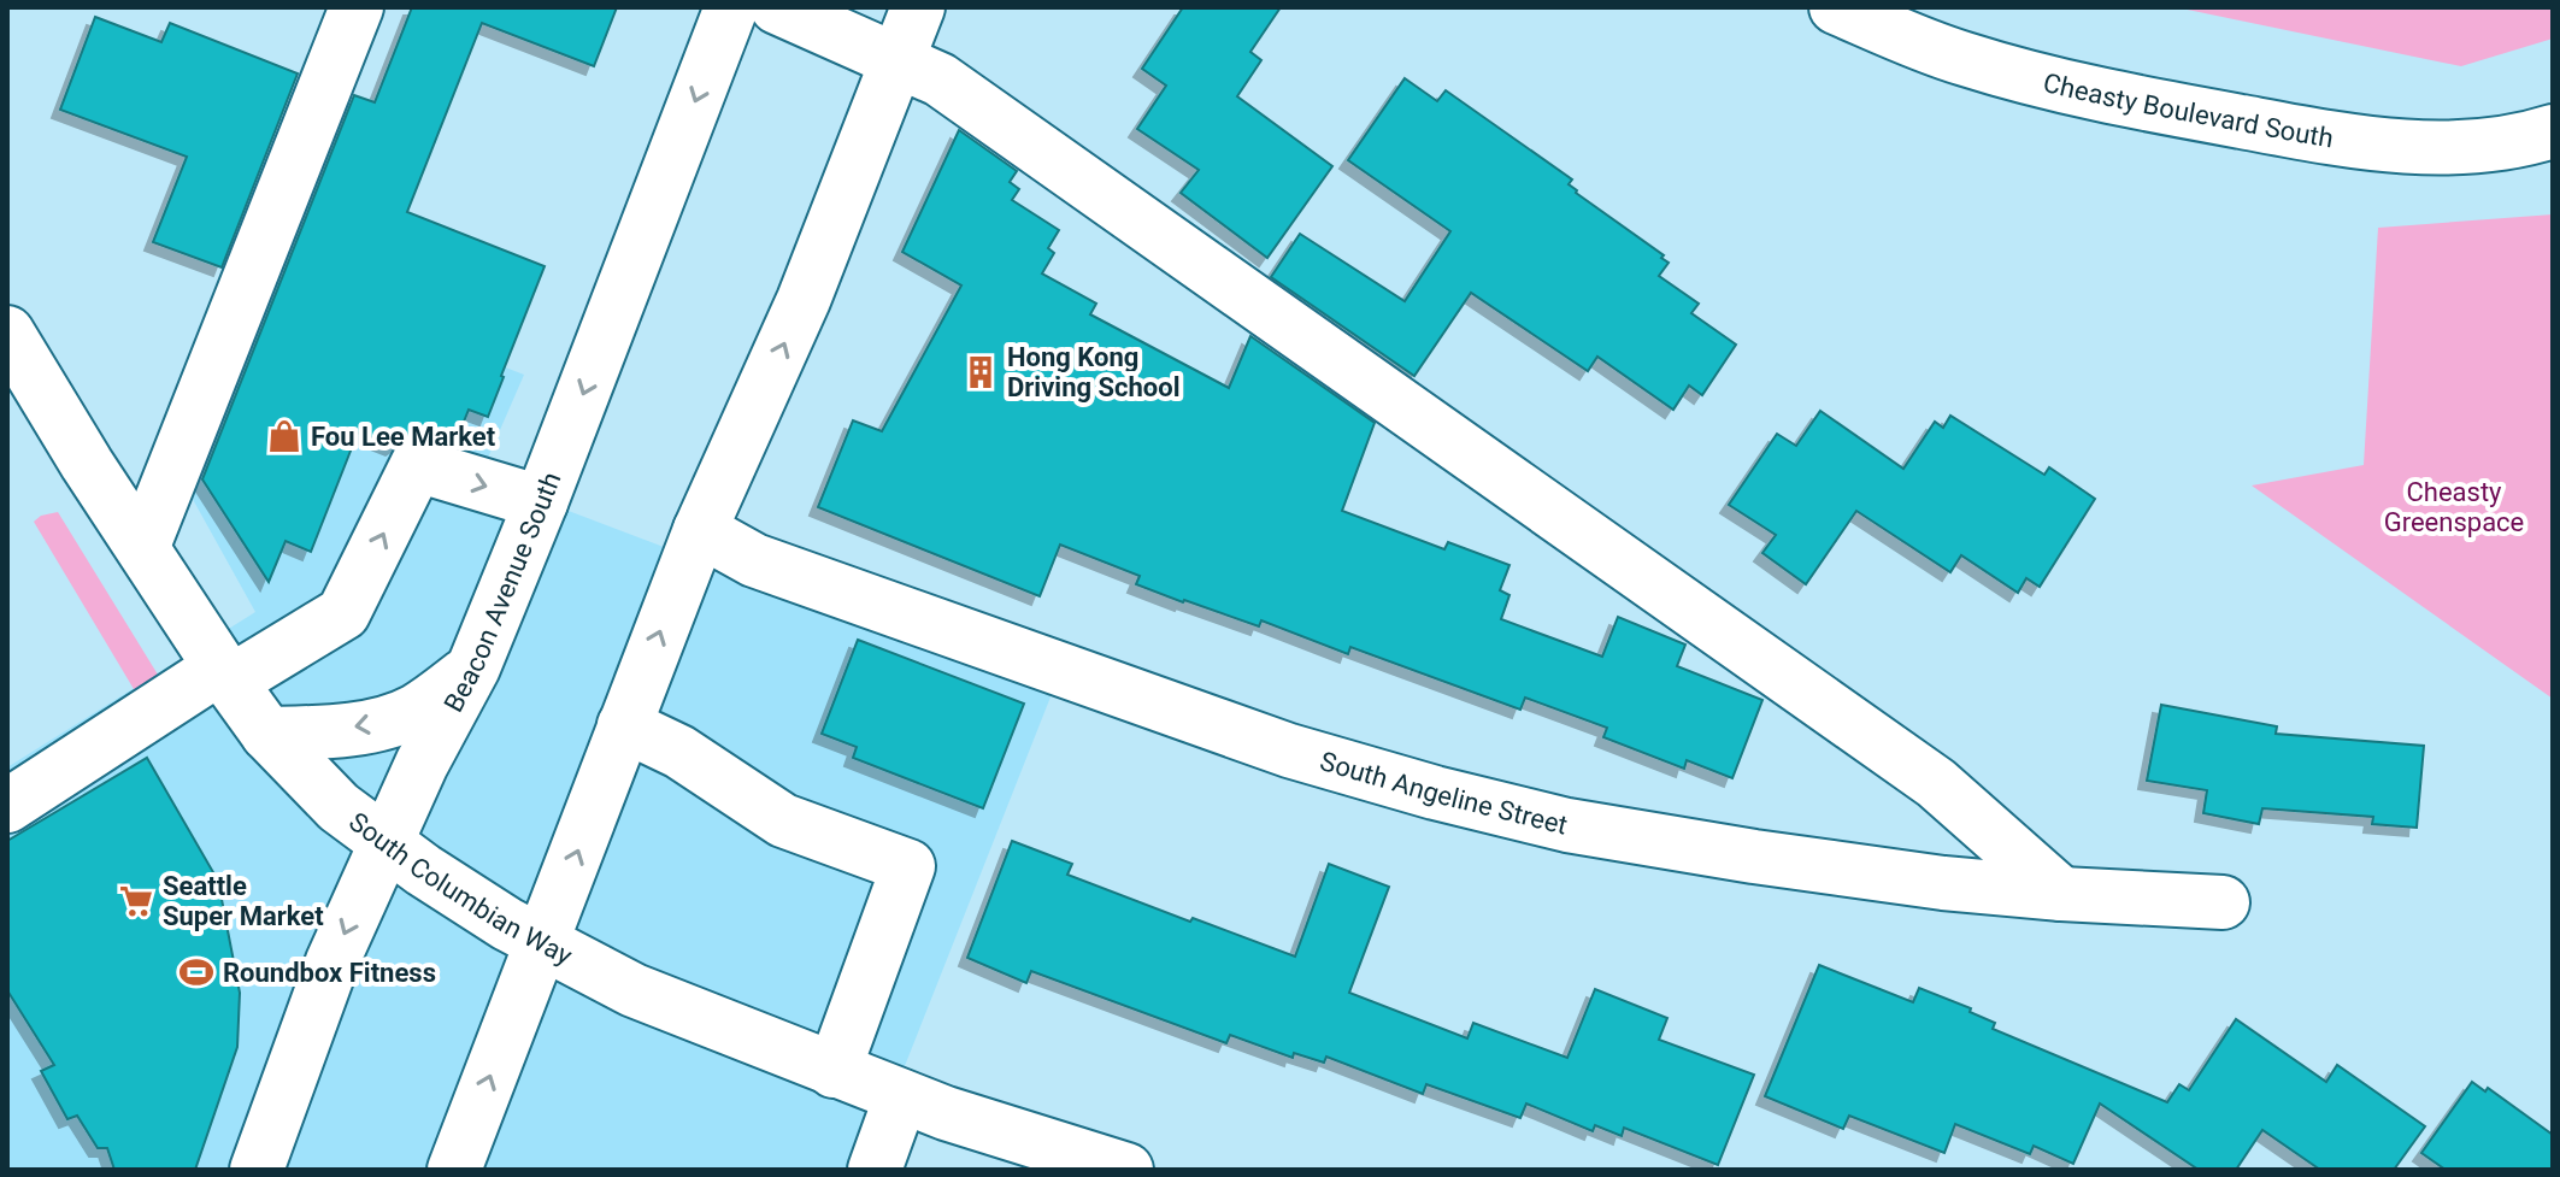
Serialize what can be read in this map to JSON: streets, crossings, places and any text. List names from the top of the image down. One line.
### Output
{"streets":{"main road":["Cheasty Boulevard South","Beacon Avenue South","South Angeline Street","South Columbian Way"]},"crossings":[["Beacon Avenue South","South Columbian Way"]],"parks":["Cheasty Greenspace"],"places":{"building":["Hong Kong Driving School"],"shop":["Fou Lee Market"],"supermarket":["Seattle Super Market"],"sports":["Roundbox Fitness"]}}
